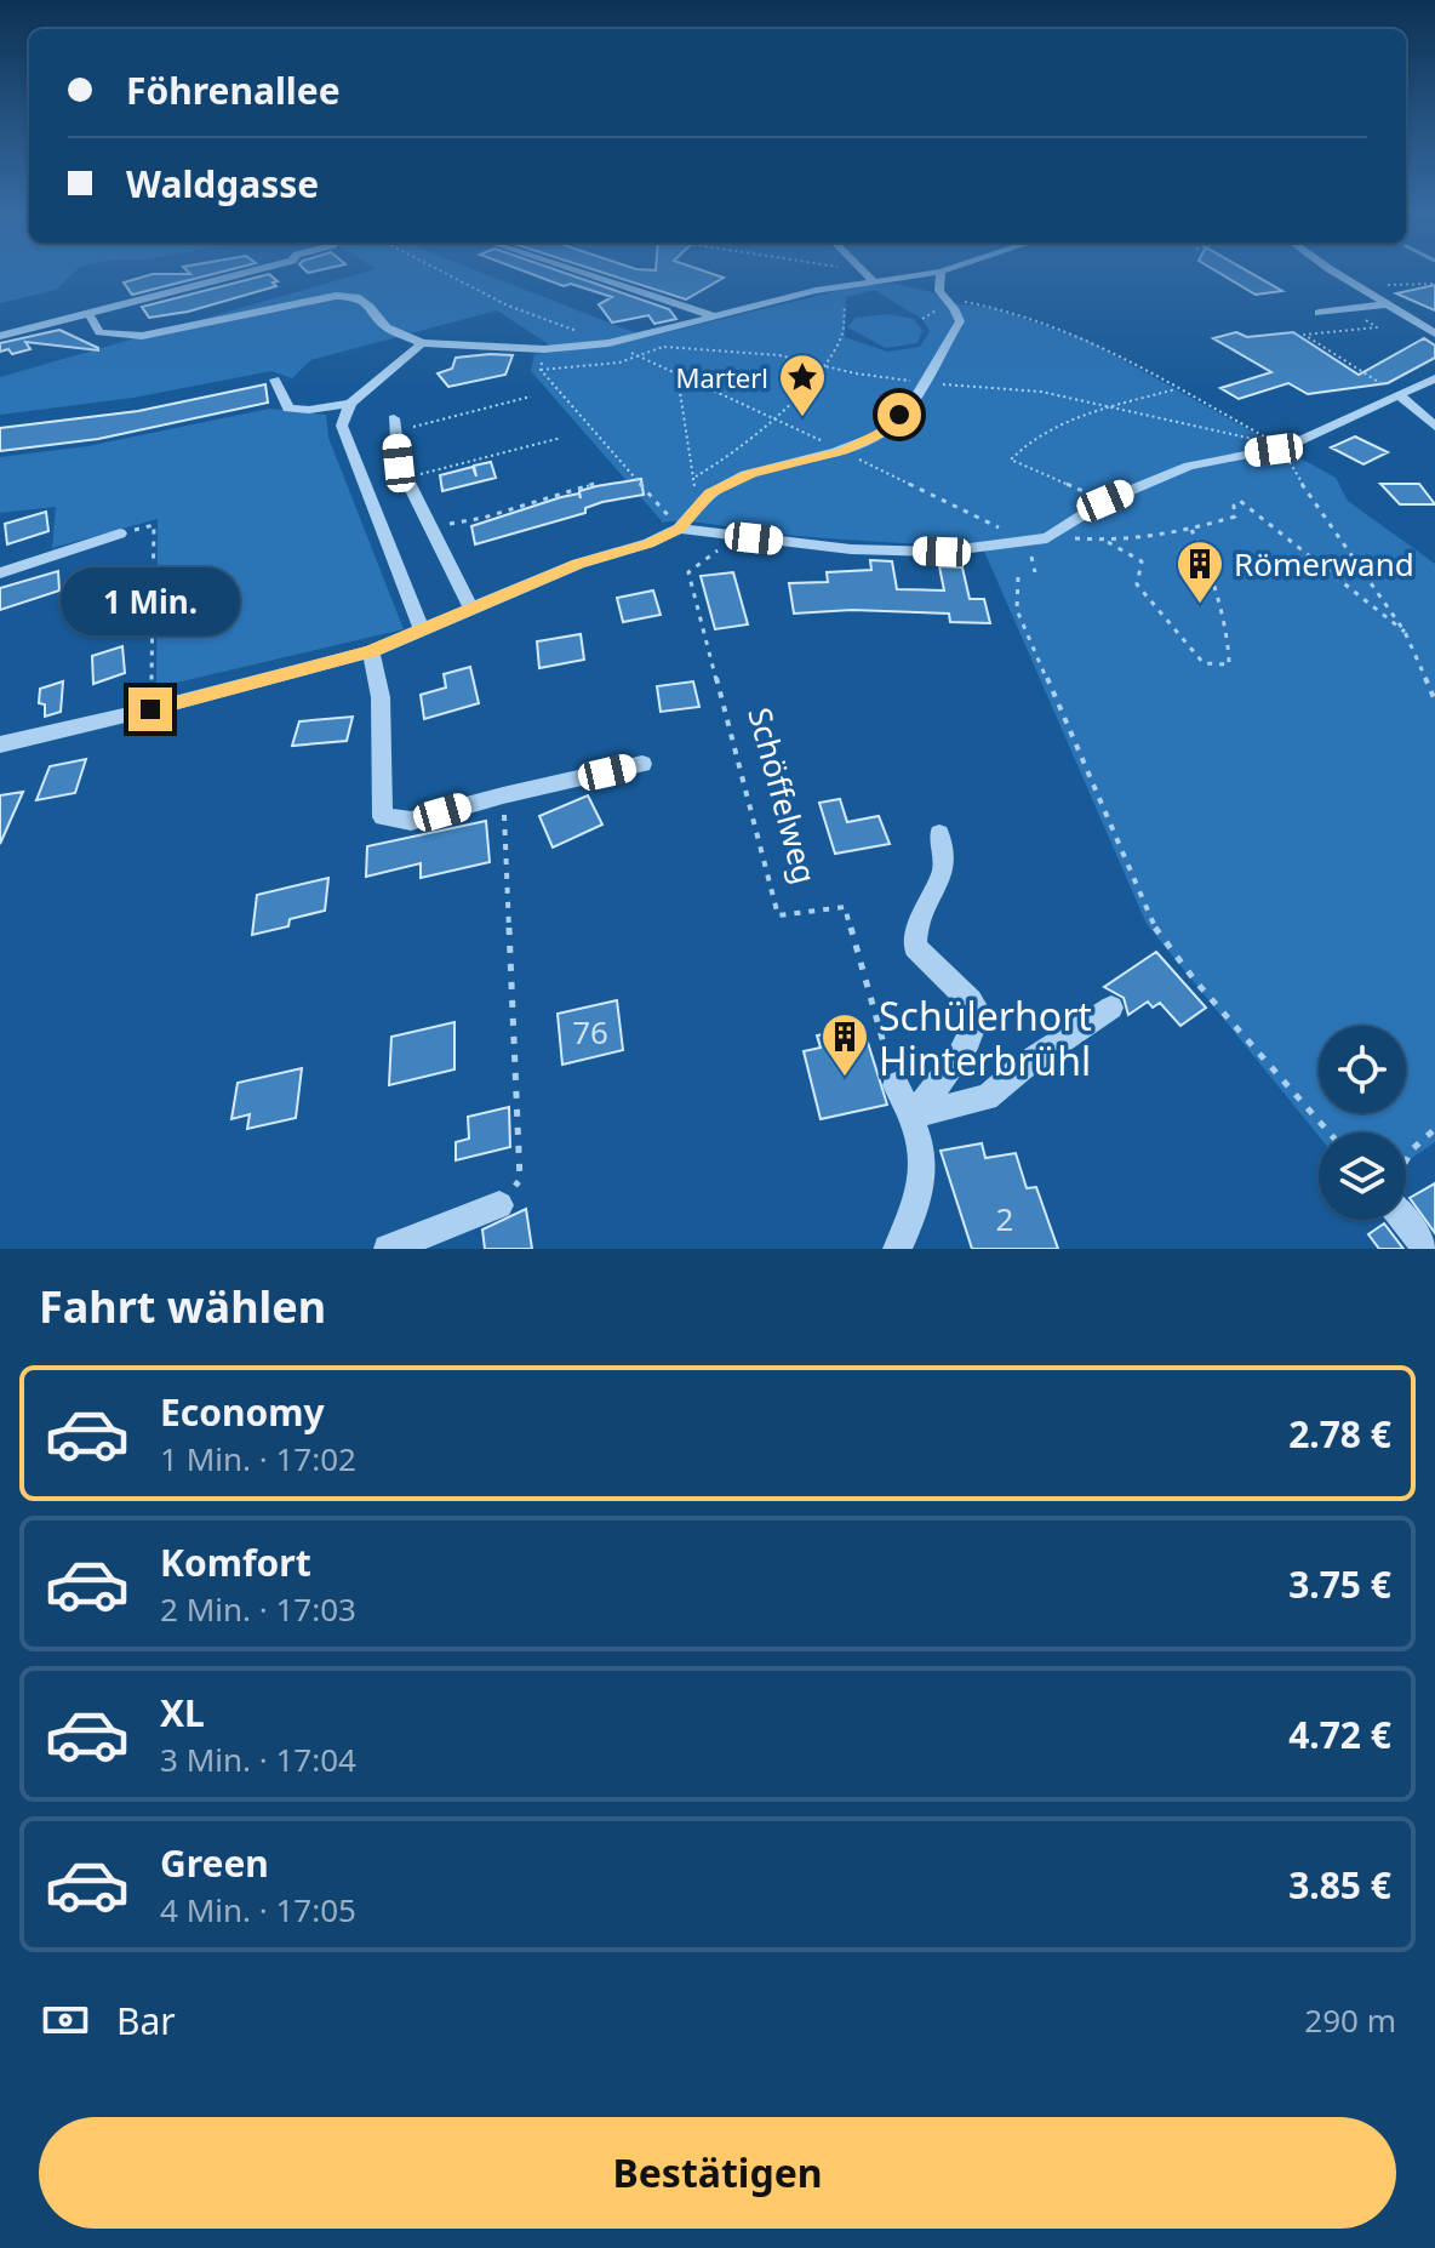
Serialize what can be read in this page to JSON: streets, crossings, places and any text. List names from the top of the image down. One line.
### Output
{"streets":{"path":["Schöffelweg"]},"places":{"place":["Marterl"],"building":["Römerwand","Schülerhort Hinterbrühl"]},"house_numbers":["76","2"],"page":{"banner":["Föhrenallee","Waldgasse"],"bubble":"1 Min.","heading":"Fahrt wählen","list":[{"name":"Economy","note":"1 Min. · 17:02","value":"2.78 €"},{"name":"Komfort","note":"2 Min. · 17:03","value":"3.75 €"},{"name":"XL","note":"3 Min. · 17:04","value":"4.72 €"},{"name":"Green","note":"4 Min. · 17:05","value":"3.85 €"}],"pay":["Bar","290 m"],"buttons":"Bestätigen"}}
